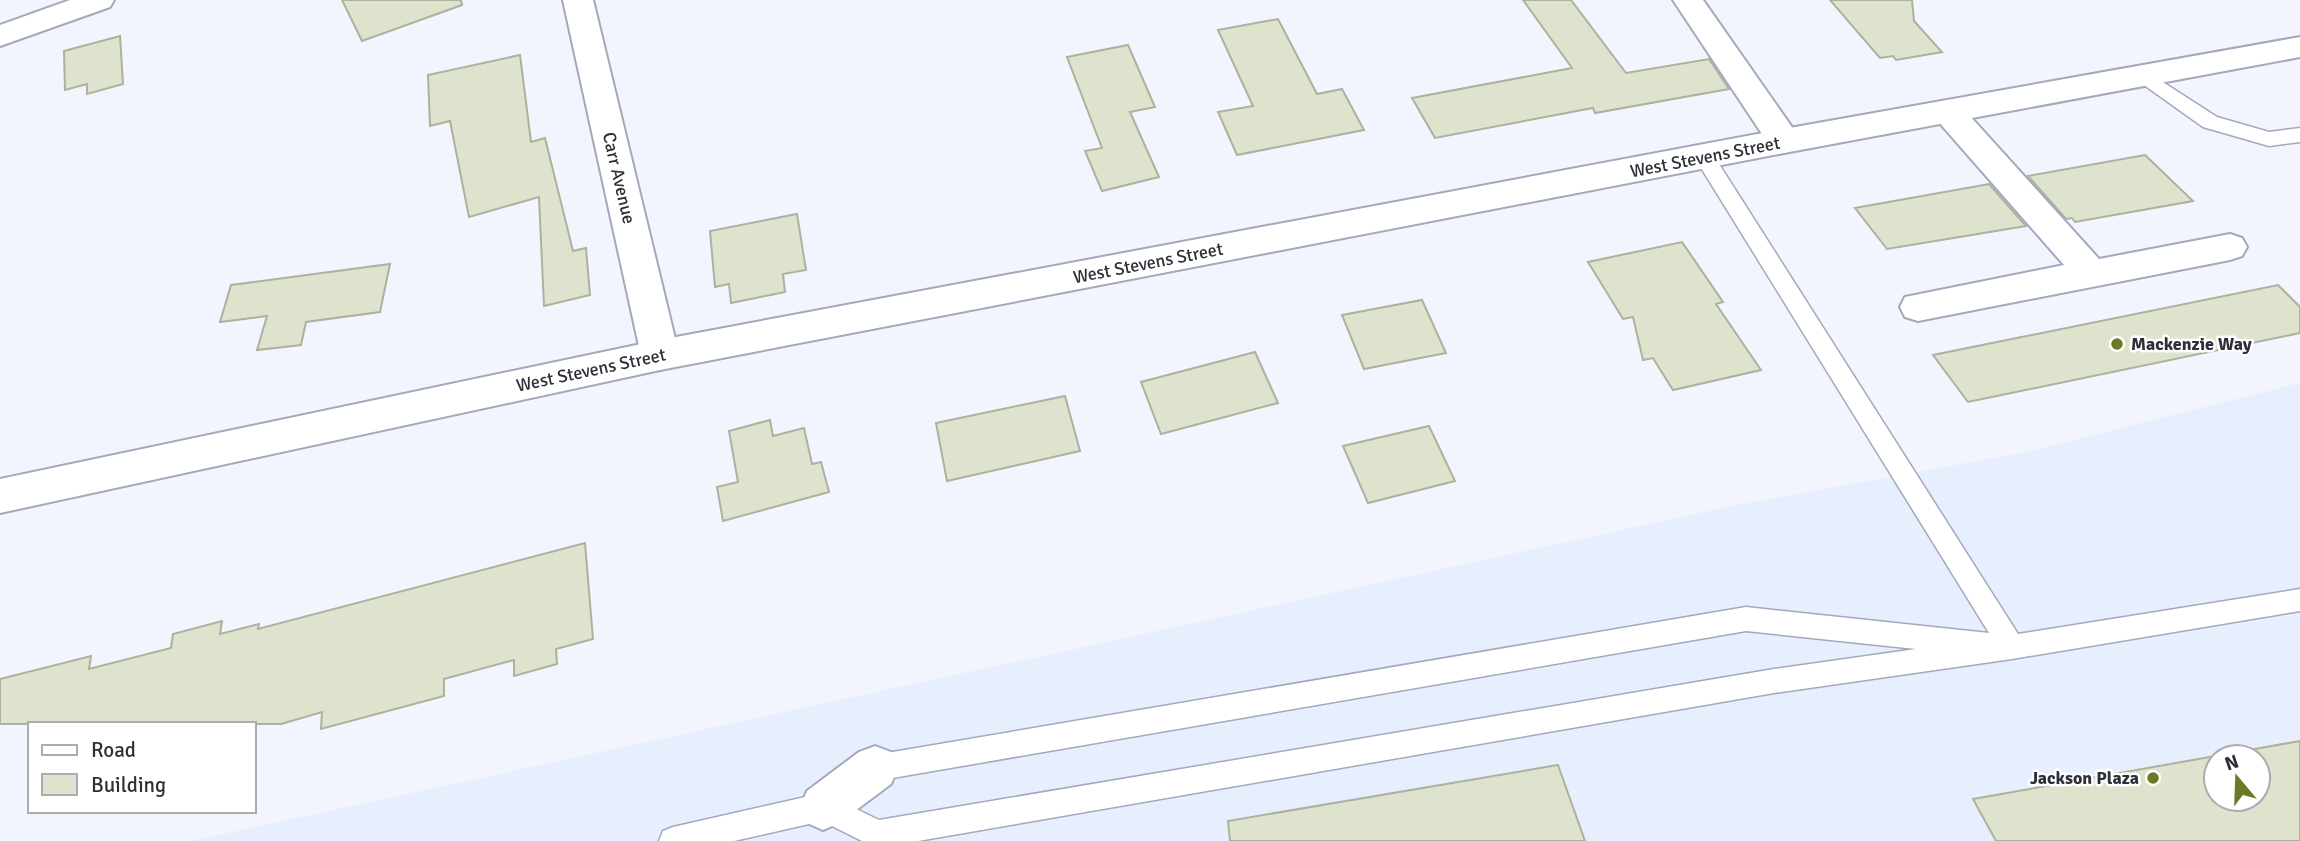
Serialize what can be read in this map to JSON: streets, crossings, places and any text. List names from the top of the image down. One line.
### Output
{"streets":{"street":["West Stevens Street","Carr Avenue"]},"crossings":[["West Stevens Street","Carr Avenue"]],"places":["Mackenzie Way","Jackson Plaza"],"legend":["Road","Building"],"north":"top"}
